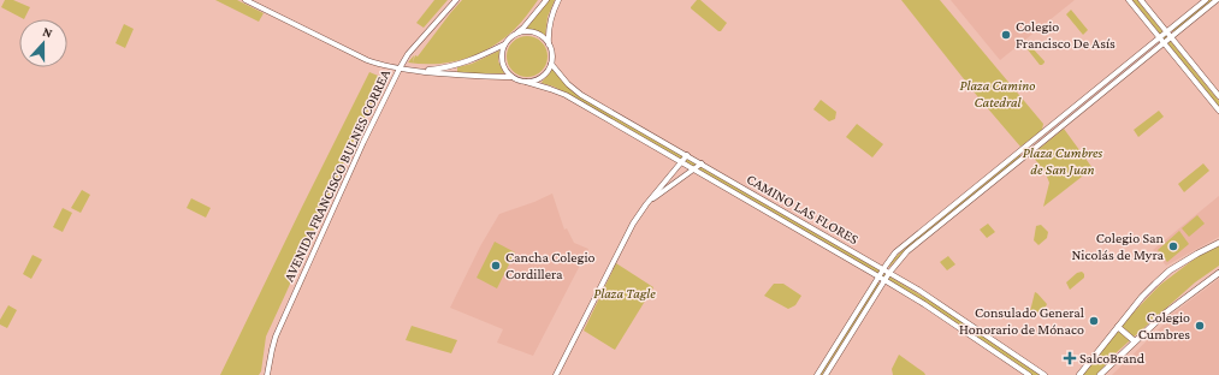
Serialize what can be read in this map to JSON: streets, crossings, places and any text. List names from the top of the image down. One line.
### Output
{"streets":{"street":["AVENIDA FRANCISCO BULNES CORREA","CAMINO LAS FLORES"]},"parks":["Plaza Camino Catedral","Plaza Cumbres de San Juan","Plaza Tagle"],"places":{"other":["Colegio Francisco De Asís","Colegio San Nicolás de Myra","Cancha Colegio Cordillera","Consulado General Honorario de Mónaco","Colegio Cumbres"],"health":["SalcoBrand"]},"north":"top"}
